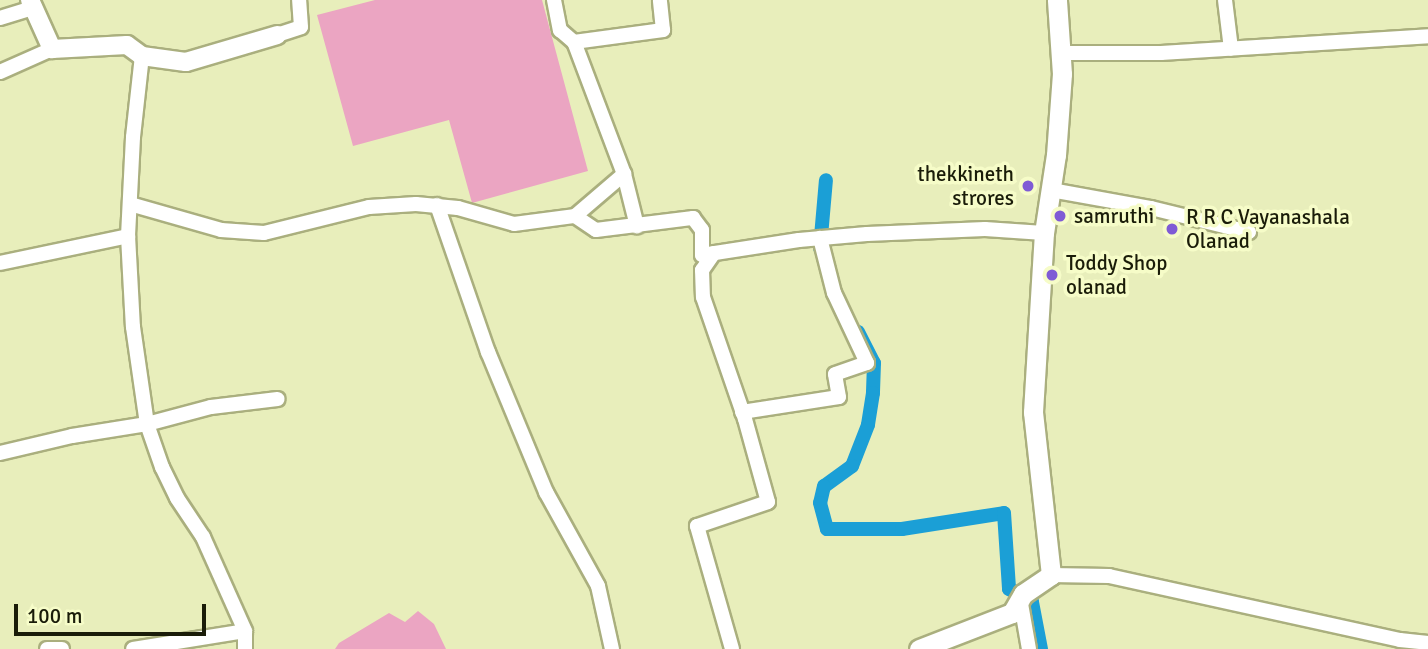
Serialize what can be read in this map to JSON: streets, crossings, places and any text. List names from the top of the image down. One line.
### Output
{"places":["thekkineth strores","samruthi","R R C Vayanashala Olanad","Toddy Shop olanad"],"scale_bar":"100 m"}
